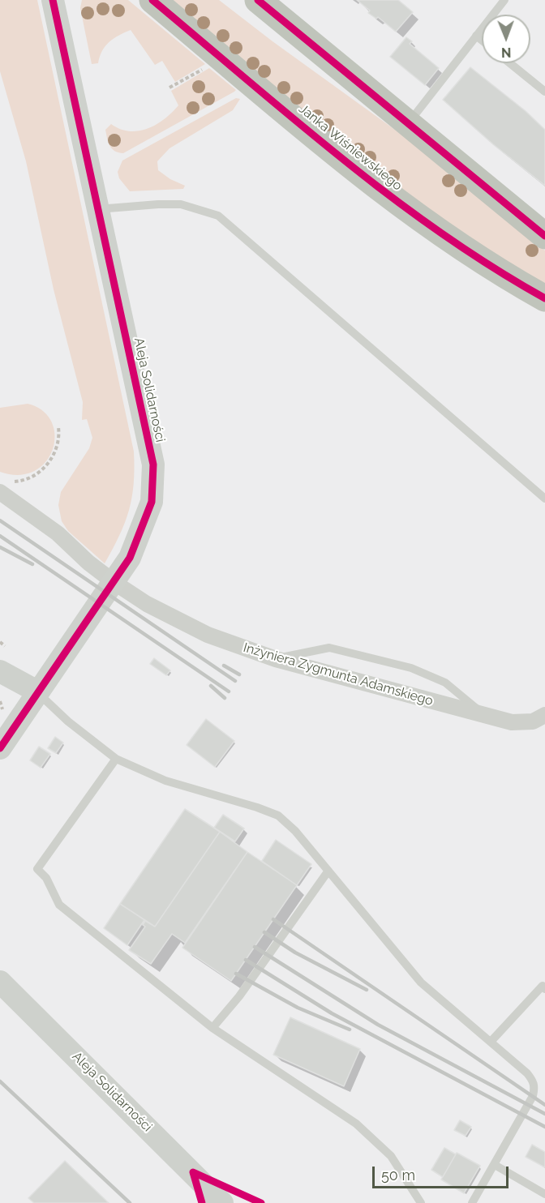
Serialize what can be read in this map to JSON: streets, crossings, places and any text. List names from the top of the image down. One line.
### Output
{"streets":{"highway":["Janka Wiśniewskiego"],"street":["Aleja Solidarności","Inżyniera Zygmunta Adamskiego"]},"scale_bar":"50 m","north":"bottom"}
